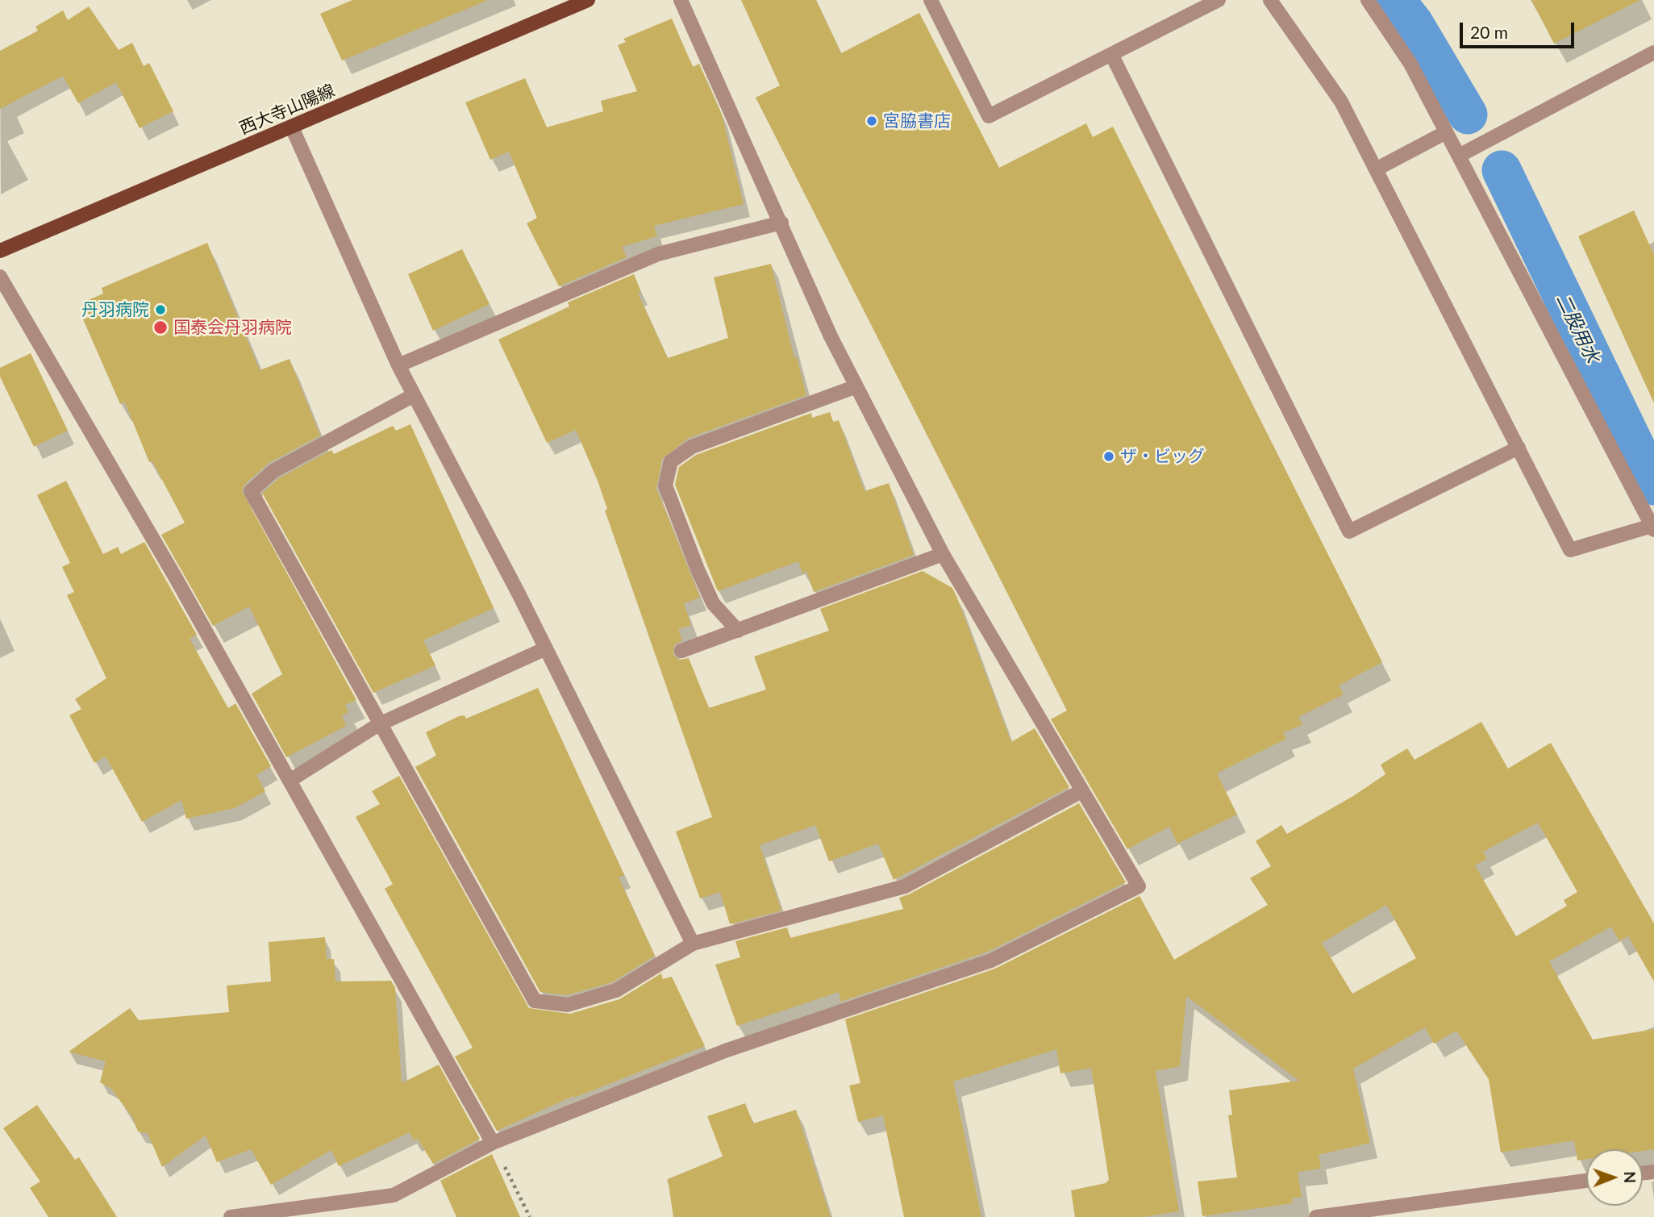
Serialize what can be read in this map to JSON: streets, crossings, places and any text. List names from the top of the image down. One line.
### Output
{"streets":{"main road":["西大寺山陽線"]},"water":["二股用水"],"places":["宮脇書店","丹羽病院","国泰会丹羽病院","ザ・ビッグ"],"scale_bar":"20 m","north":"right"}
